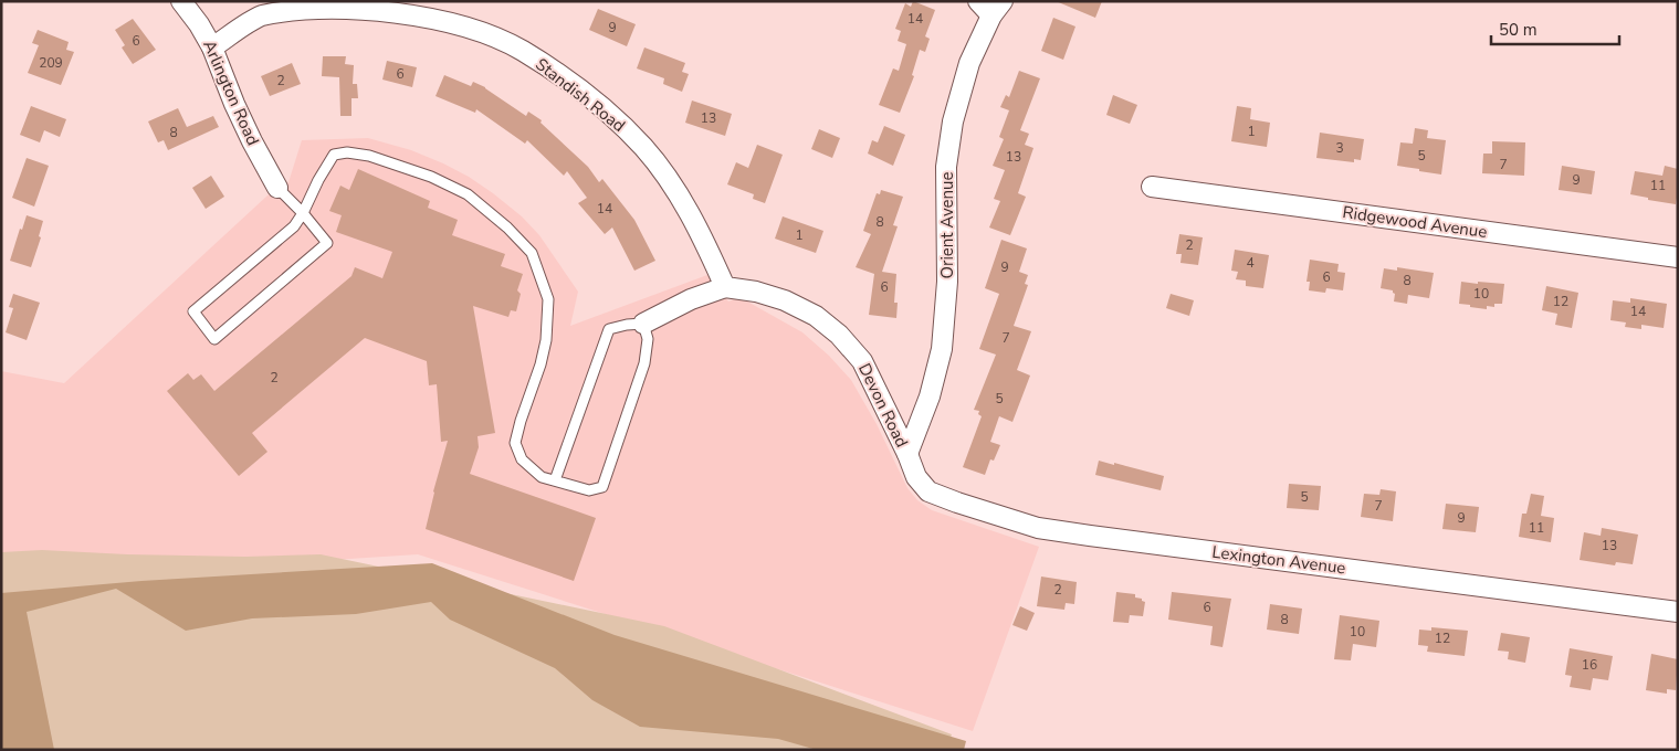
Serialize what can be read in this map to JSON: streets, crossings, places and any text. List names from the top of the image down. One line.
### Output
{"streets":{"street":["Arlington Road","Standish Road","Ridgewood Avenue","Orient Avenue","Devon Road","Lexington Avenue"]},"crossings":[["Arlington Road","Standish Road"],["Standish Road","Devon Road"],["Orient Avenue","Devon Road"],["Orient Avenue","Lexington Avenue"],["Devon Road","Lexington Avenue"]],"house_numbers":["14","9","6","209","6","2","13","1","8","3","5","13","7","9","11","14","8","1","2","4","9","6","8","6","10","12","14","7","2","5","5","7","9","11","13","2","6","8","10","12","16"],"scale_bar":"50 m"}
